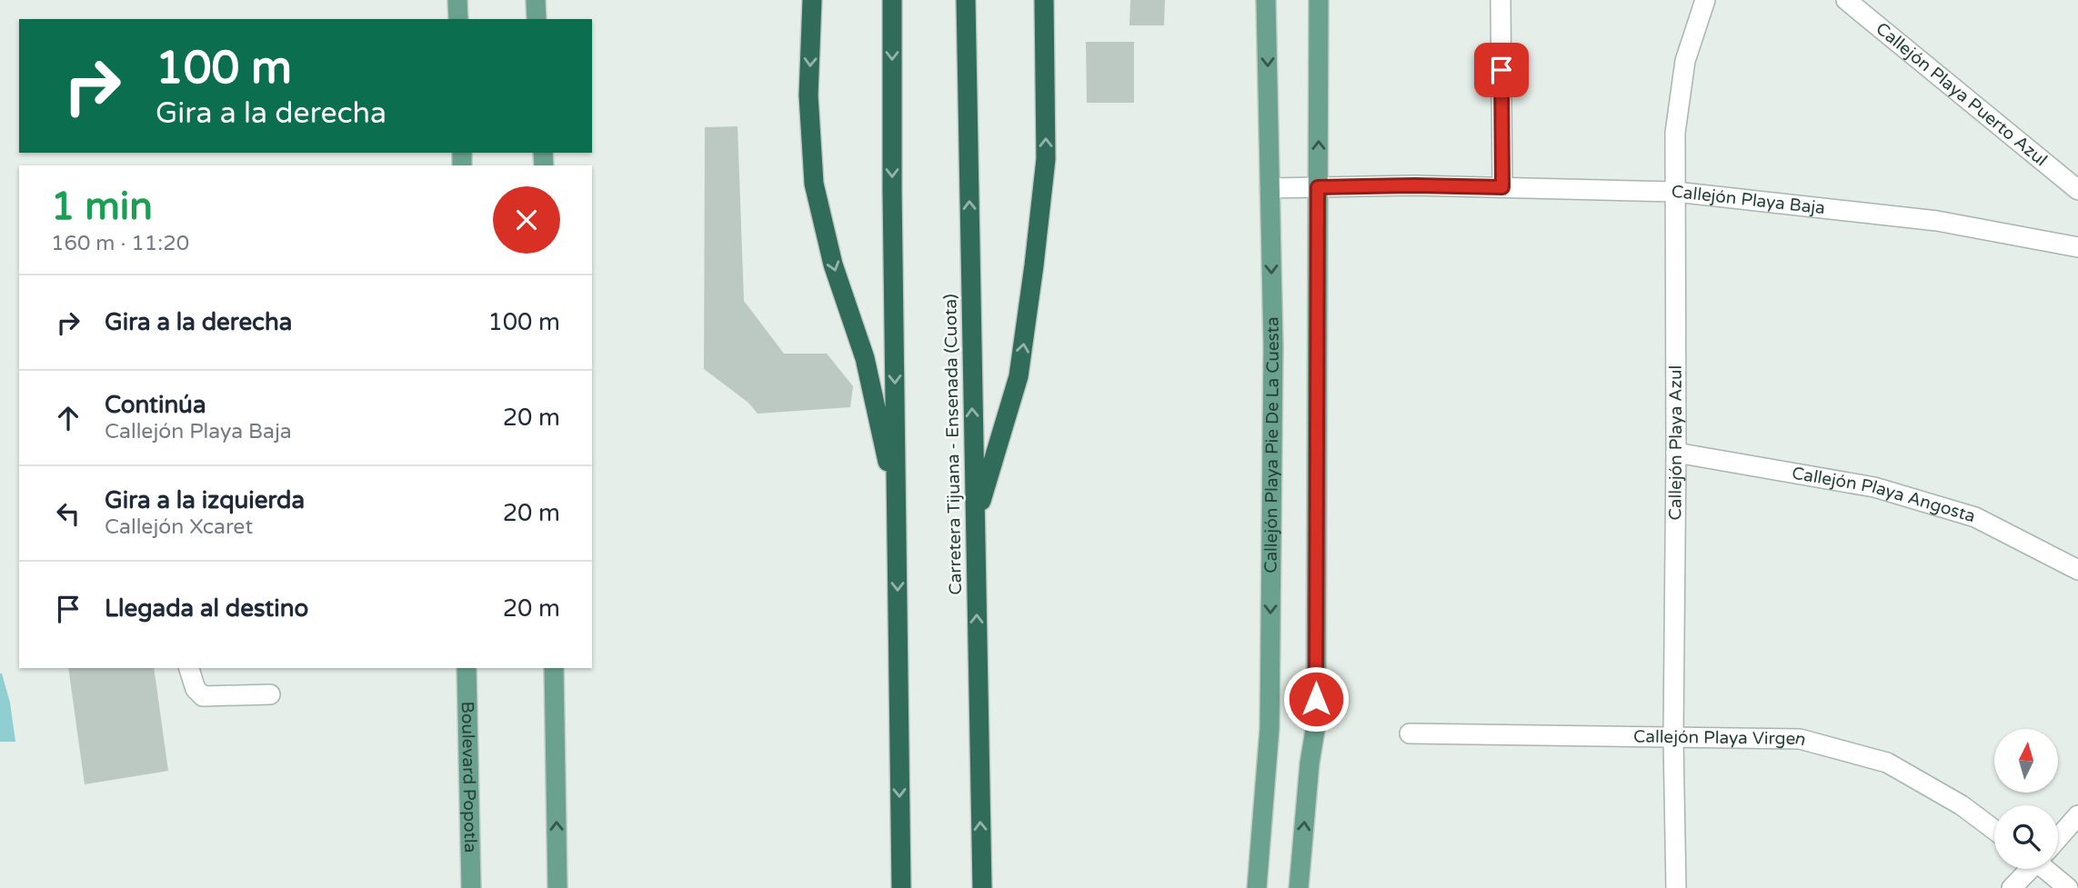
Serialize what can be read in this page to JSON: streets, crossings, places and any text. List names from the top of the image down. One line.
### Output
{"streets":{"highway":["Carretera Tijuana - Ensenada (Cuota)"],"main road":["Callejón Playa Pie De La Cuesta","Boulevard Popotla"],"street":["Callejón Playa Puerto Azul","Callejón Playa Baja","Callejón Playa Azul","Callejón Playa Angosta","Callejón Playa Virgen"]},"crossings":[["Callejón Playa Baja","Callejón Playa Azul"],["Callejón Playa Baja","Callejón Playa Pie De La Cuesta"],["Callejón Playa Azul","Callejón Playa Angosta"],["Callejón Playa Azul","Callejón Playa Virgen"]],"north":"top","page":{"turn":["100 m","Gira a la derecha"],"heading":["1 min","160 m · 11:20"],"list":[{"name":"Gira a la derecha","value":"100 m"},{"name":"Continúa","note":"Callejón Playa Baja","value":"20 m"},{"name":"Gira a la izquierda","note":"Callejón Xcaret","value":"20 m"},{"name":"Llegada al destino","value":"20 m"}]}}
